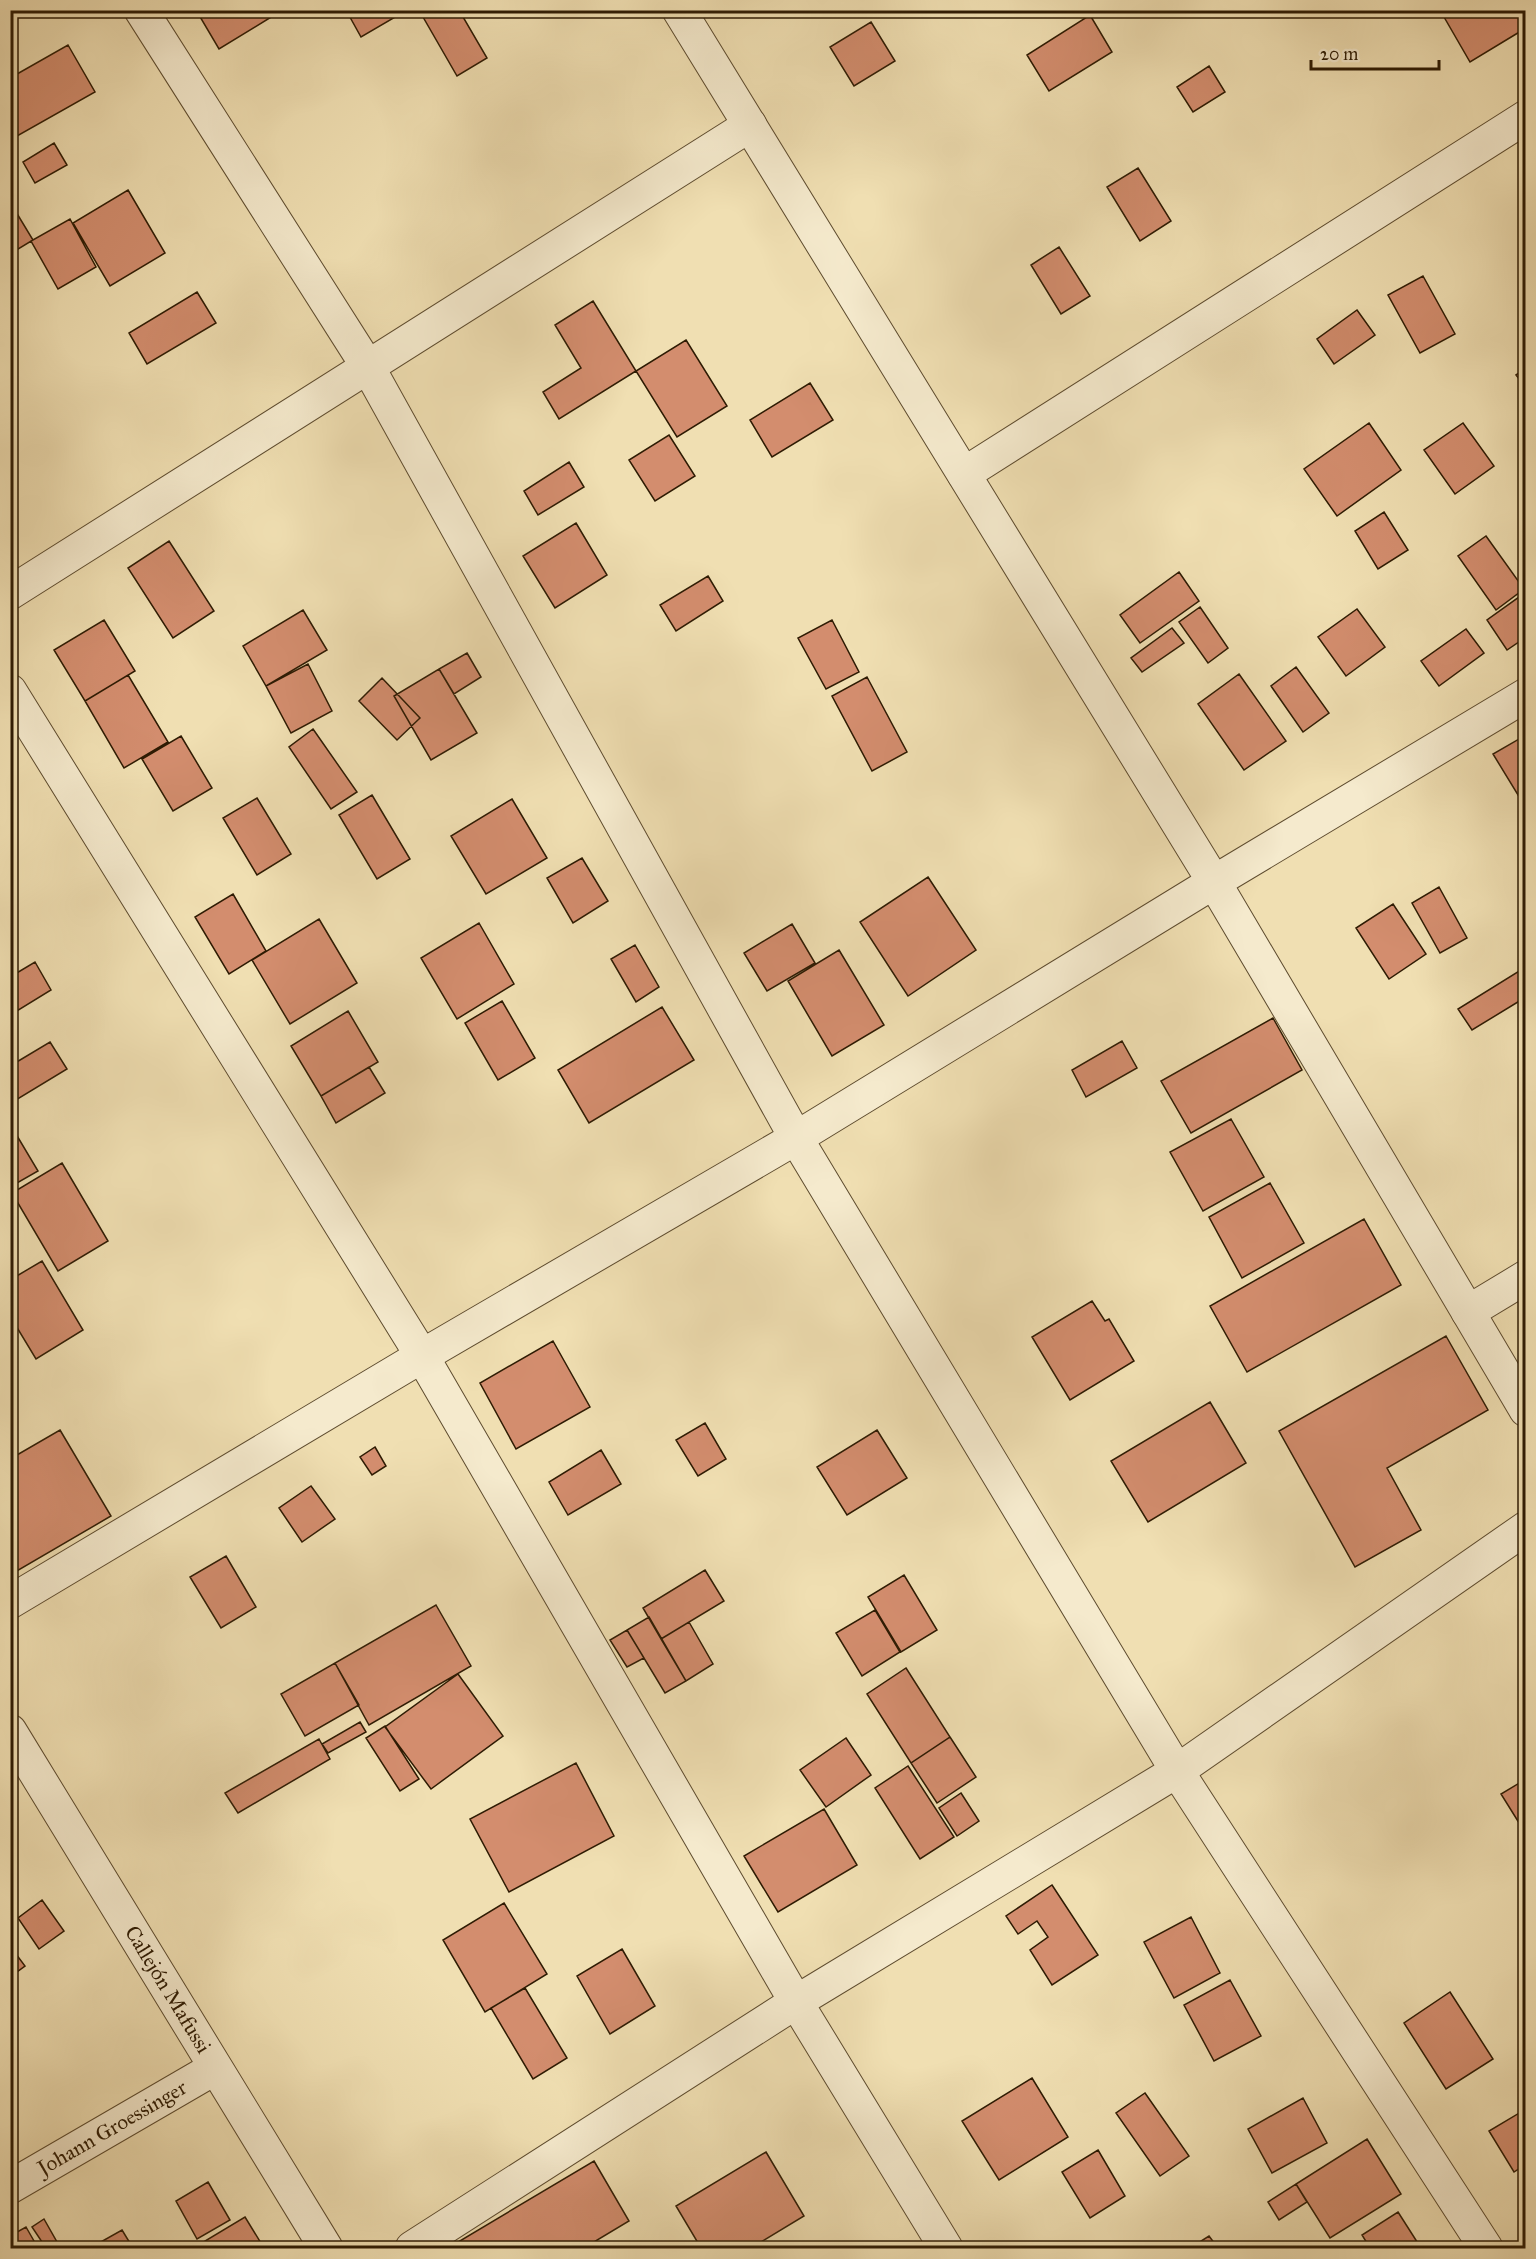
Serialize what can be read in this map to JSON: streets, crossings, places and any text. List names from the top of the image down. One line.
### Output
{"streets":{"street":["Callejón Mafussi","Johann Groessinger"]},"crossings":[["Callejón Mafussi","Johann Groessinger"]],"scale_bar":"20 m"}
